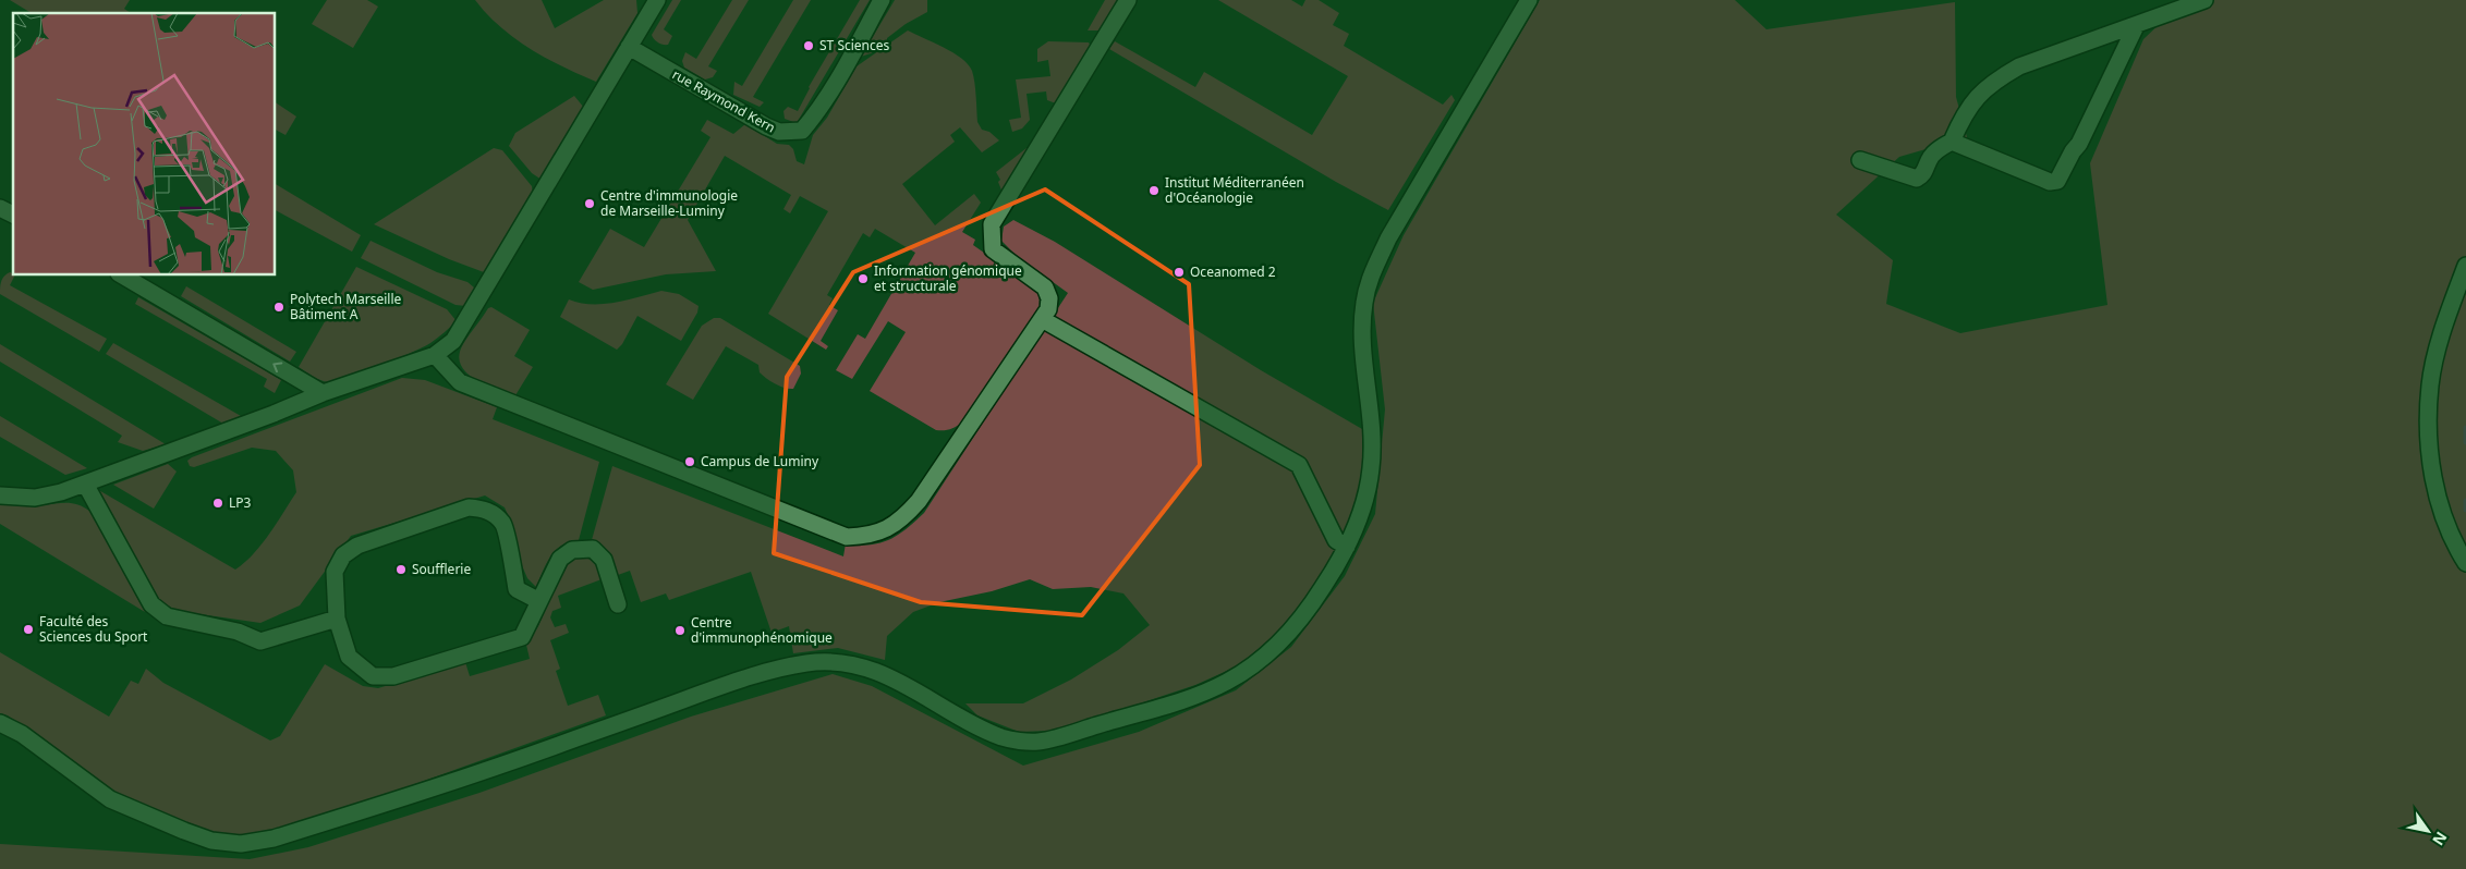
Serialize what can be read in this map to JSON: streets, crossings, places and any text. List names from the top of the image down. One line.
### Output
{"streets":{"street":["rue Raymond Kern"]},"places":["ST Sciences","Institut Méditerranéen d'Océanologie","Centre d'immunologie de Marseille-Luminy","Oceanomed 2","Information génomique et structurale","Polytech Marseille Bâtiment A","Campus de Luminy","LP3","Soufflerie","Faculté des Sciences du Sport","Centre d'immunophénomique"],"north":"bottom right"}
